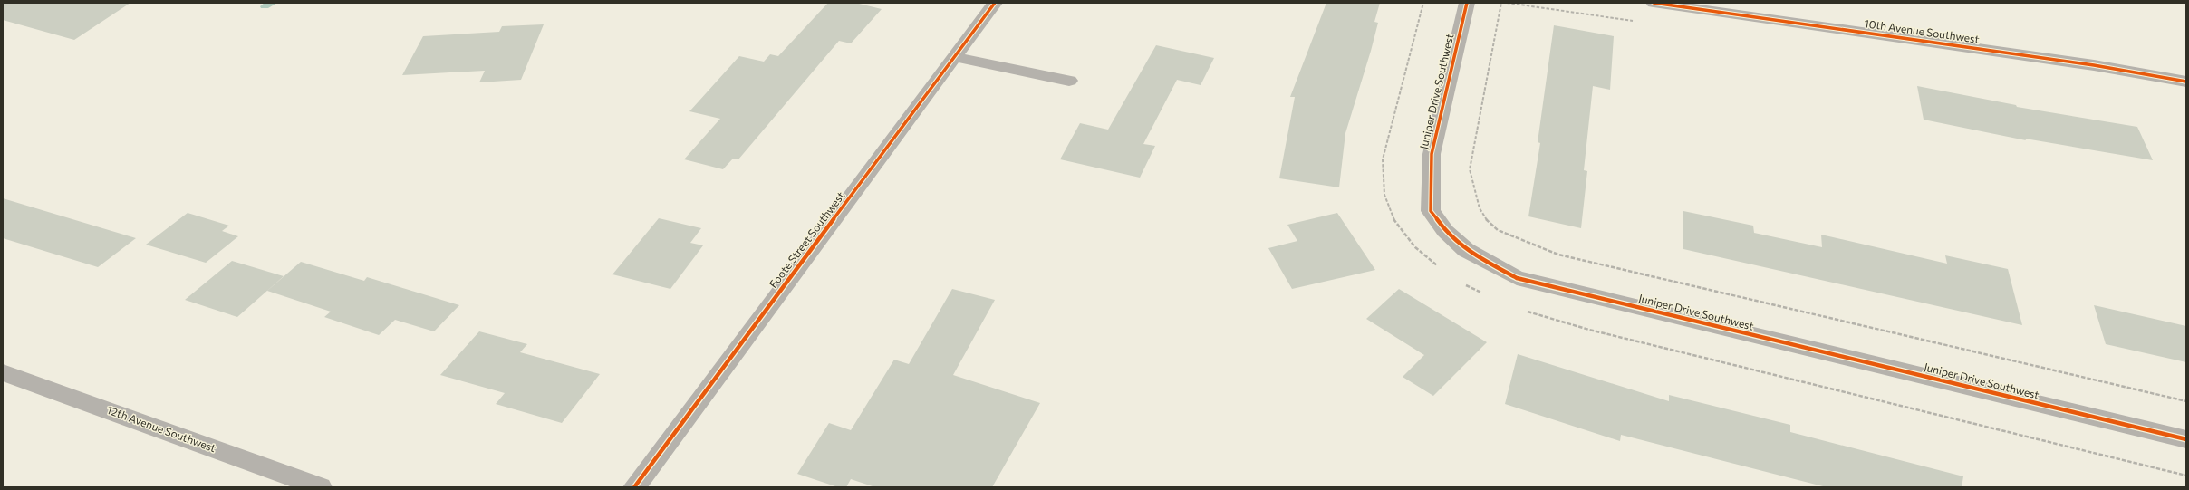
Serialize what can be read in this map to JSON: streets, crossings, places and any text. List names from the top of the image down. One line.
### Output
{"streets":{"street":["10th Avenue Southwest","Juniper Drive Southwest","Foote Street Southwest","12th Avenue Southwest"]}}
